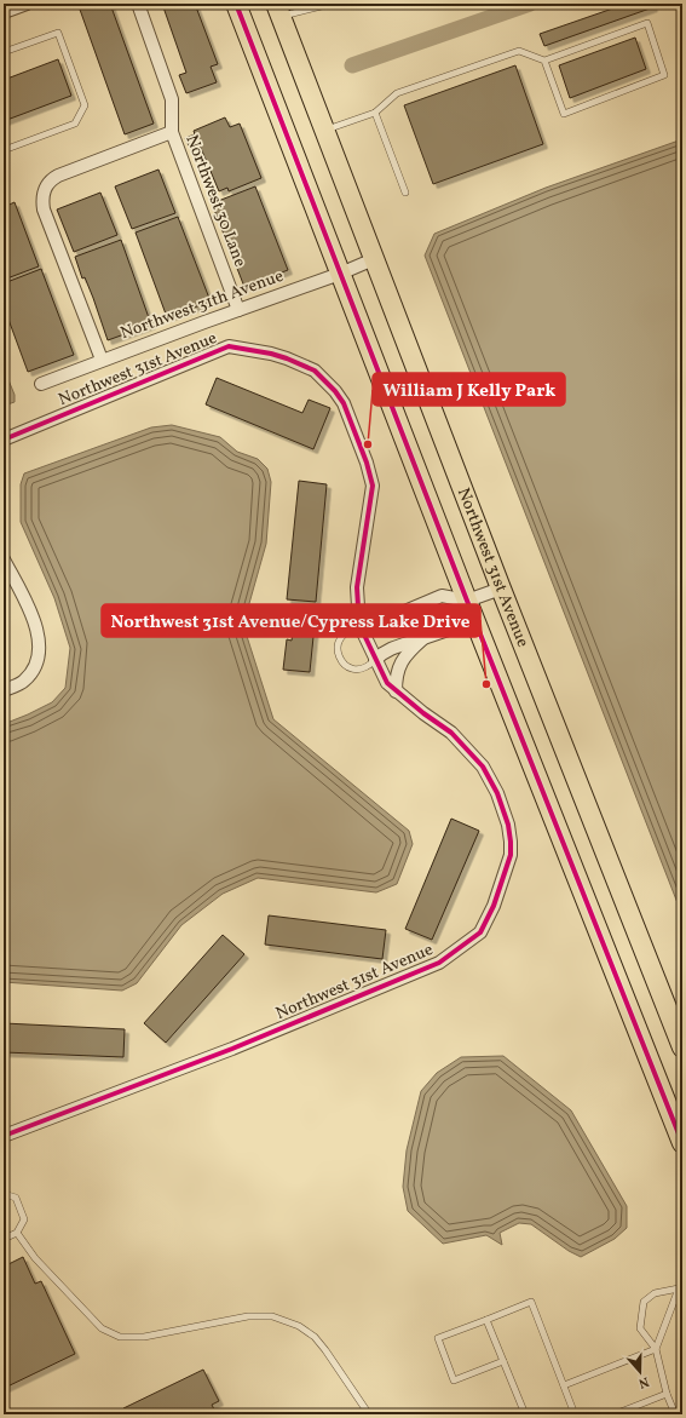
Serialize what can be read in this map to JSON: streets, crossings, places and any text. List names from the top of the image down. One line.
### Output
{"streets":{"main road":["Northwest 31st Avenue"],"street":["Northwest 30 Lane","Northwest 31th Avenue"]},"crossings":[["Northwest 30 Lane","Northwest 31th Avenue"],["Northwest 31th Avenue","Northwest 31st Avenue"]],"places":["William J Kelly Park","Northwest 31st Avenue/Cypress Lake Drive"],"north":"bottom"}
